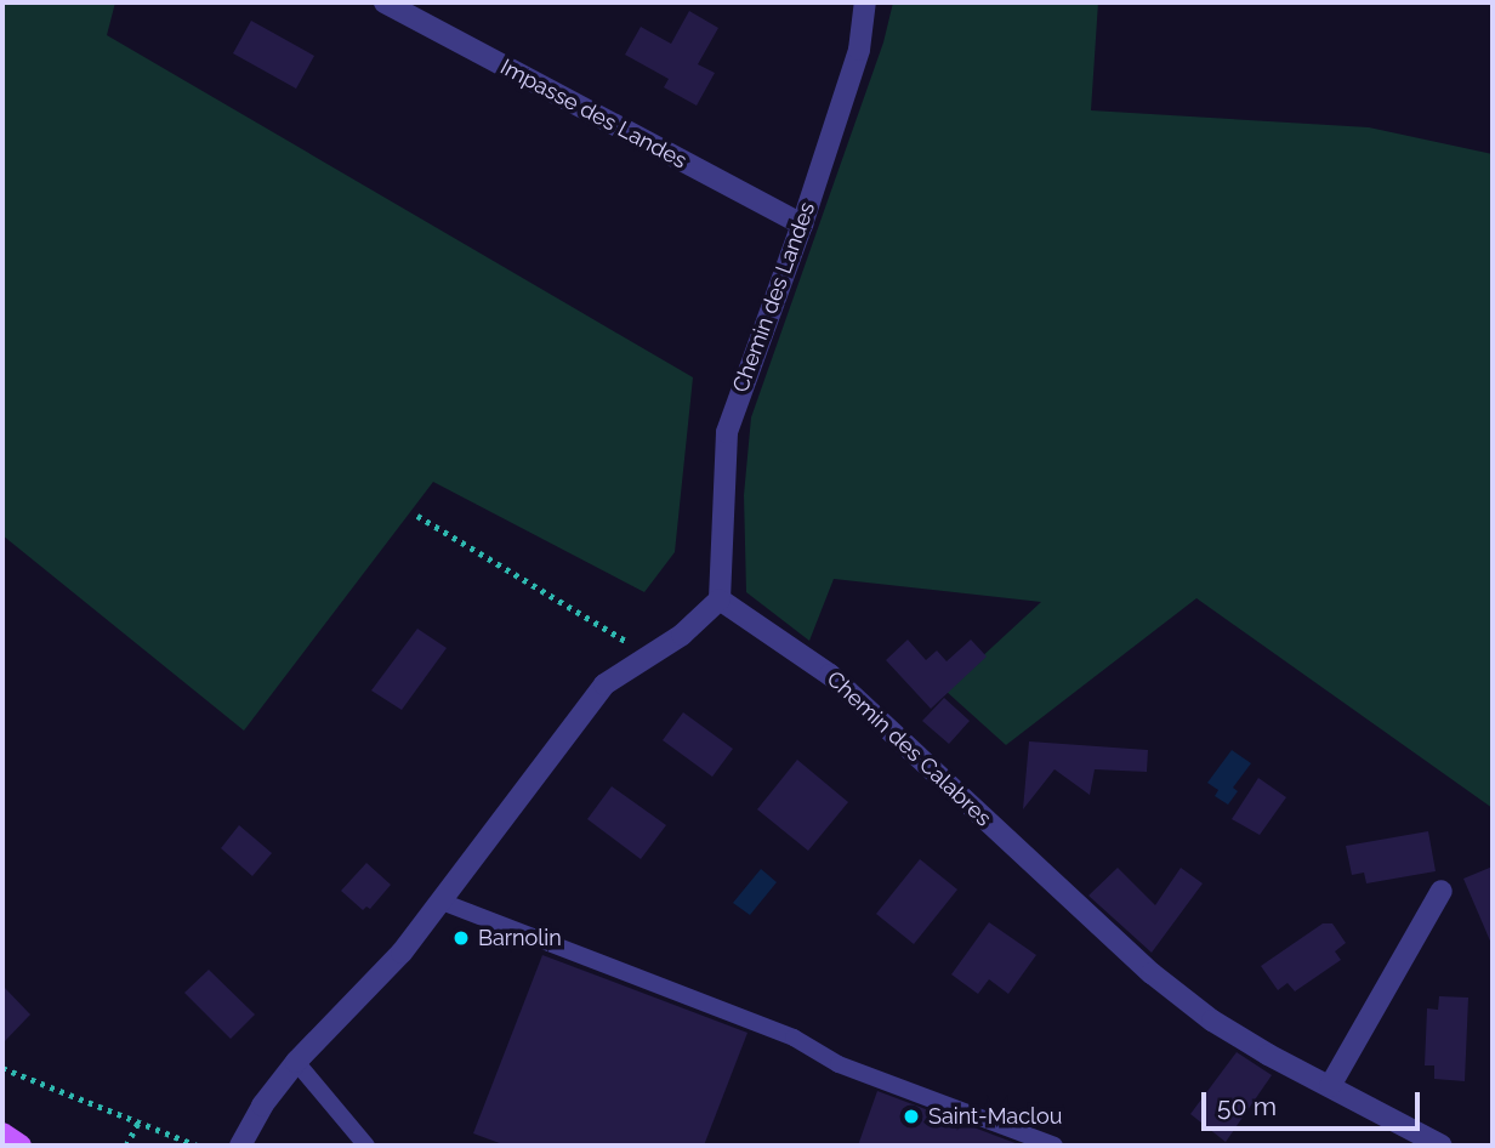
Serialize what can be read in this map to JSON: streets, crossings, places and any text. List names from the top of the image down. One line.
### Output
{"streets":{"street":["Impasse des Landes","Chemin des Landes","Chemin des Calabres"]},"crossings":[["Impasse des Landes","Chemin des Landes"],["Chemin des Landes","Chemin des Calabres"]],"places":["Barnolin","Saint-Maclou"],"scale_bar":"50 m"}
